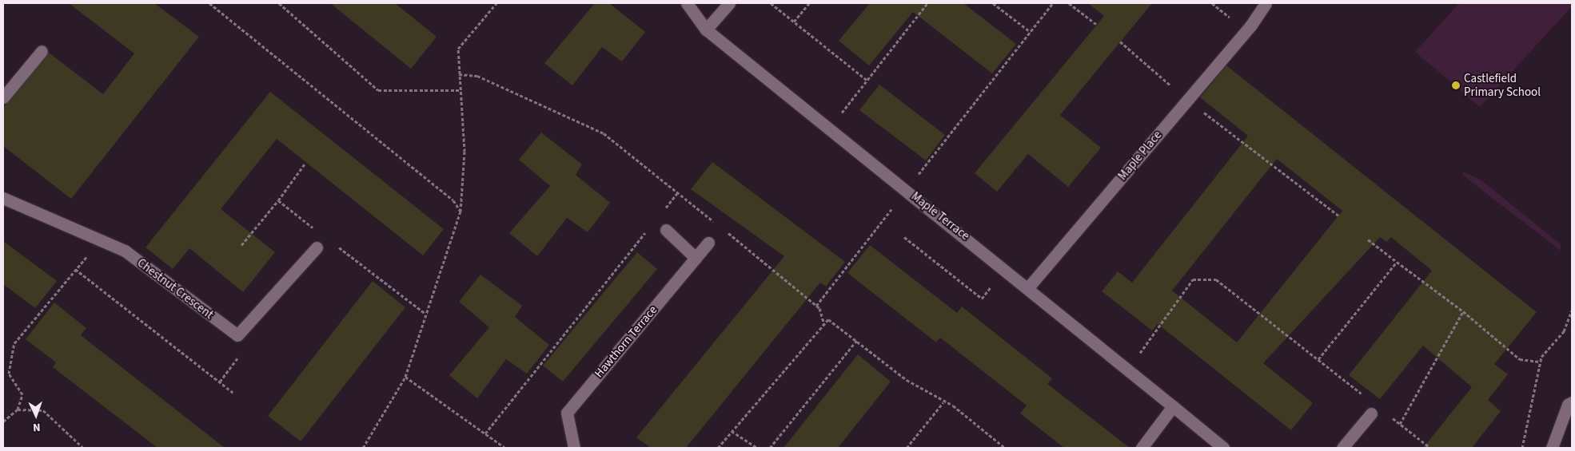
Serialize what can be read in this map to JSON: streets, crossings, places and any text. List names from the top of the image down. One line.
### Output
{"streets":{"street":["Maple Place","Maple Terrace","Chestnut Crescent","Hawthorn Terrace"]},"crossings":[["Maple Place","Maple Terrace"]],"places":["Castlefield Primary School"],"north":"bottom"}
